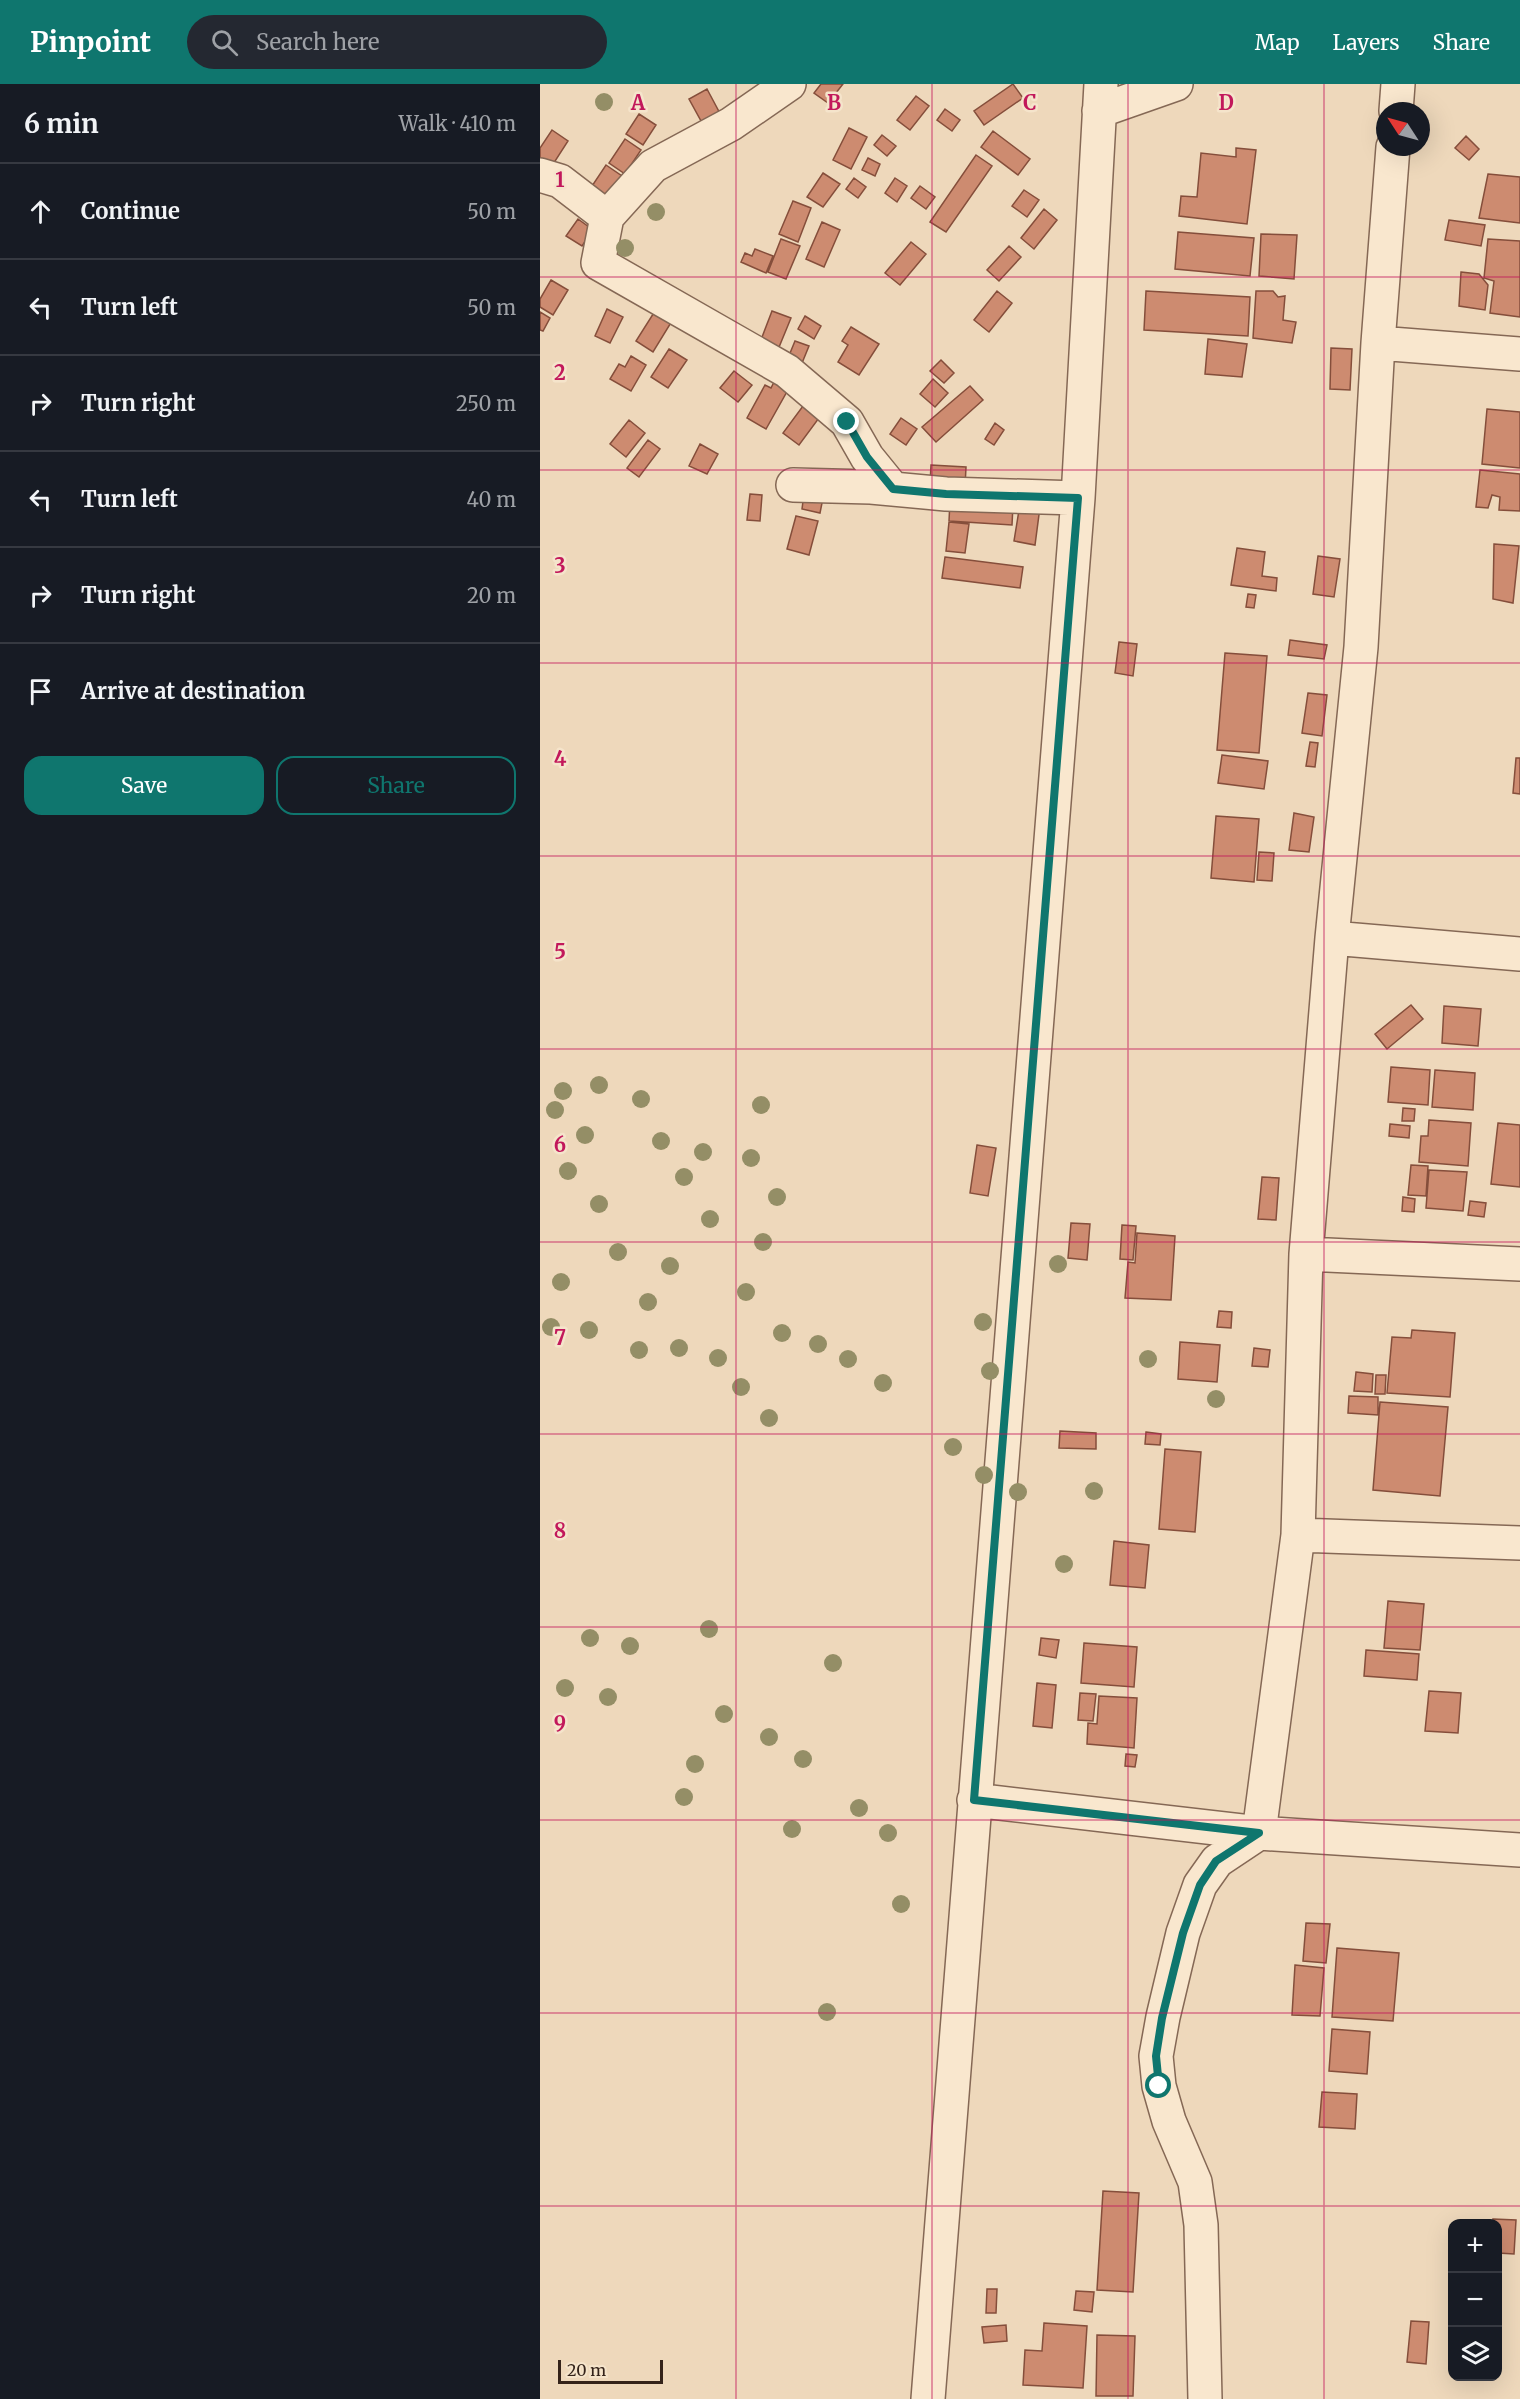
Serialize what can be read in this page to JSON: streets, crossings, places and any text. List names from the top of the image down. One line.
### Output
{"scale_bar":"20 m","north":"top left","page":{"header":"Pinpoint","search":"Search here","nav":["Map","Layers","Share"],"heading":["6 min","Walk · 410 m"],"list":[["Continue","50 m"],["Turn left","50 m"],["Turn right","250 m"],["Turn left","40 m"],["Turn right","20 m"],"Arrive at destination"],"buttons":["Save","Share"],"map_buttons":["+","−"],"scale":"20 m"},"grid":{"columns":["A","B","C","D"],"rows":["1","2","3","4","5","6","7","8","9"]}}
